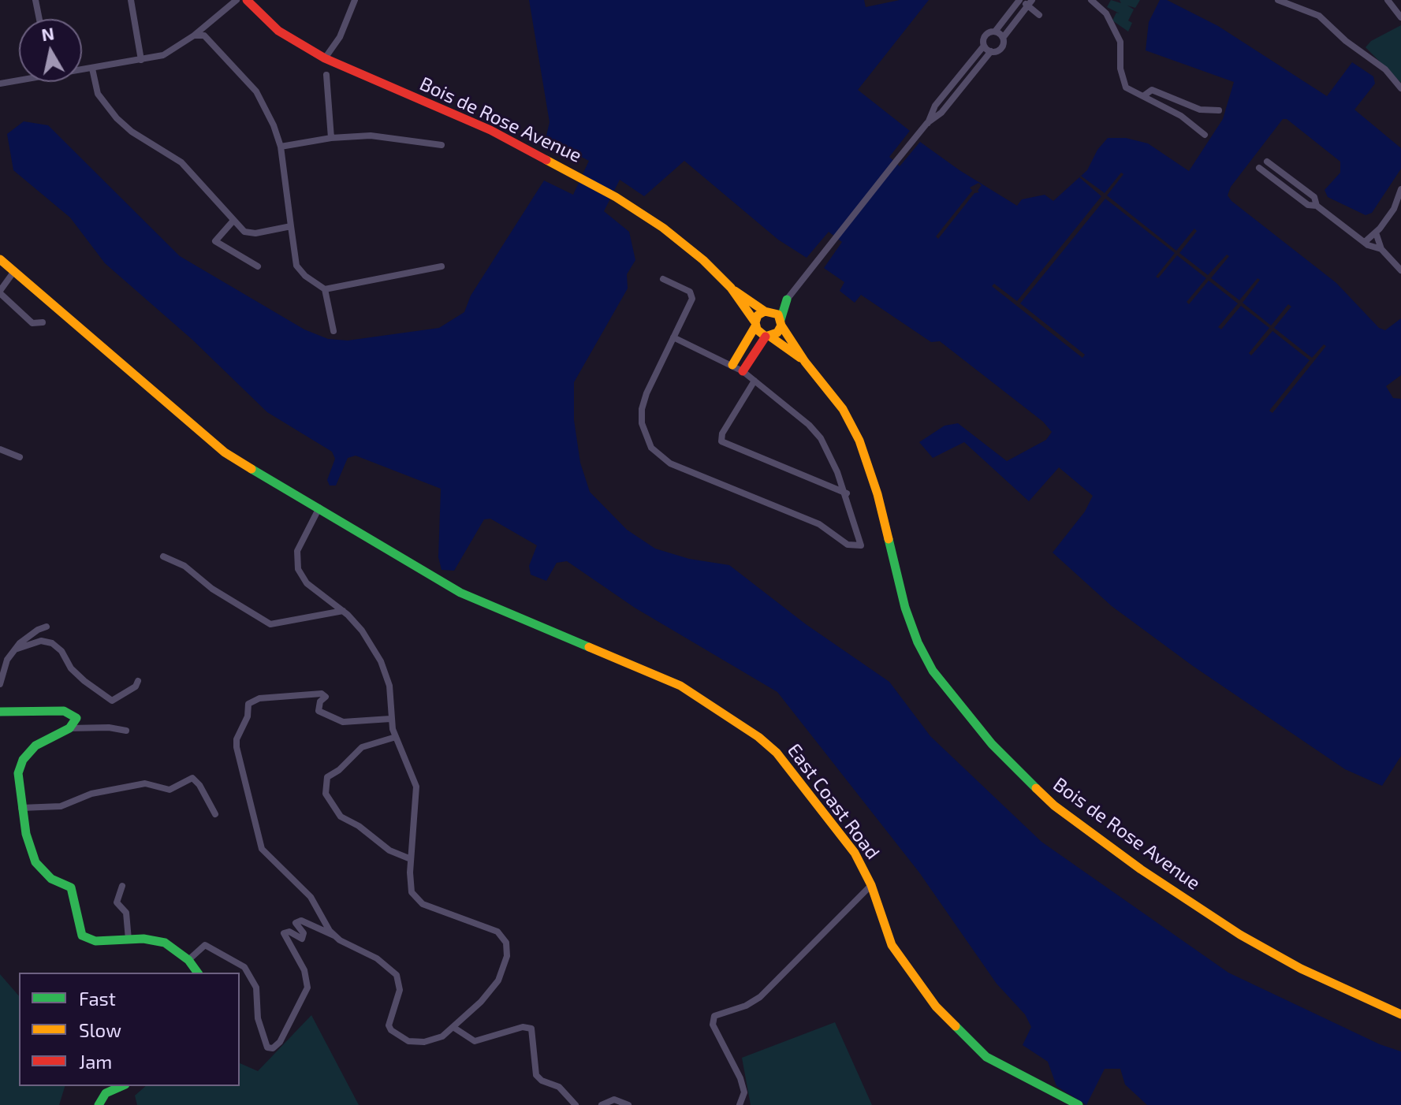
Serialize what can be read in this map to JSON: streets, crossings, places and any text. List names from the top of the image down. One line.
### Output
{"streets":{"main road":["Bois de Rose Avenue","East Coast Road"]},"legend":["Fast","Slow","Jam"],"north":"top"}
